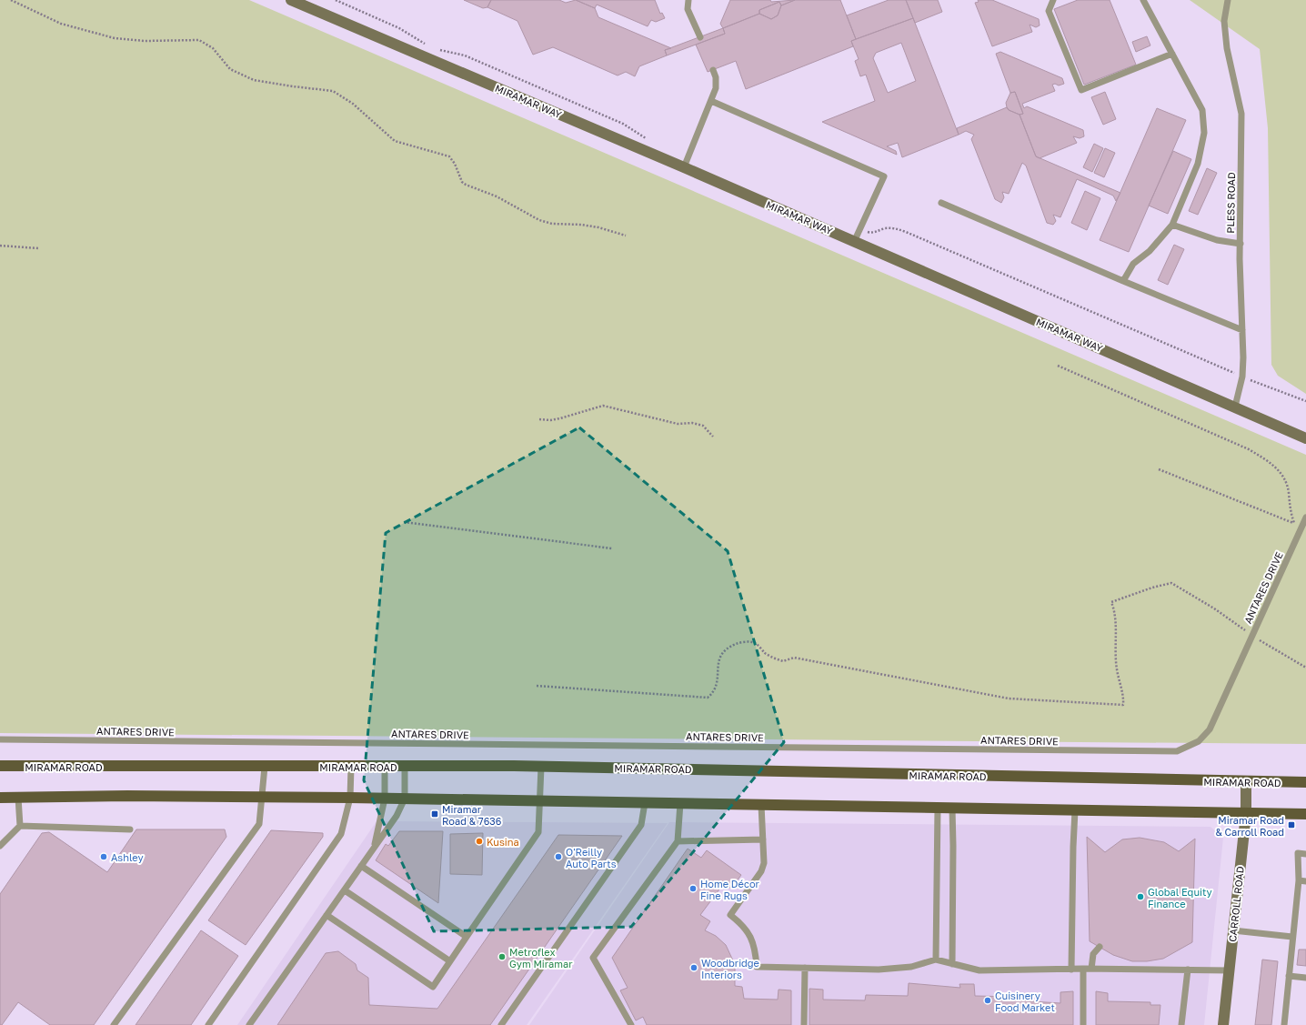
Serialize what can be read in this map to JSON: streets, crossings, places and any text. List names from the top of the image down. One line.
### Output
{"streets":{"main road":["MIRAMAR ROAD"],"street":["MIRAMAR WAY","CARROLL ROAD"],"lane":["PLESS ROAD","ANTARES DRIVE"]},"crossings":[["MIRAMAR WAY","PLESS ROAD"],["MIRAMAR ROAD","CARROLL ROAD"]],"places":{"transit":["Miramar Road & 7636","Miramar Road & Carroll Road"],"other":["Kusina","Ashley","O'Reilly Auto Parts","Home Décor Fine Rugs","Global Equity Finance","Metroflex Gym Miramar","Woodbridge Interiors","Cuisinery Food Market"]}}
